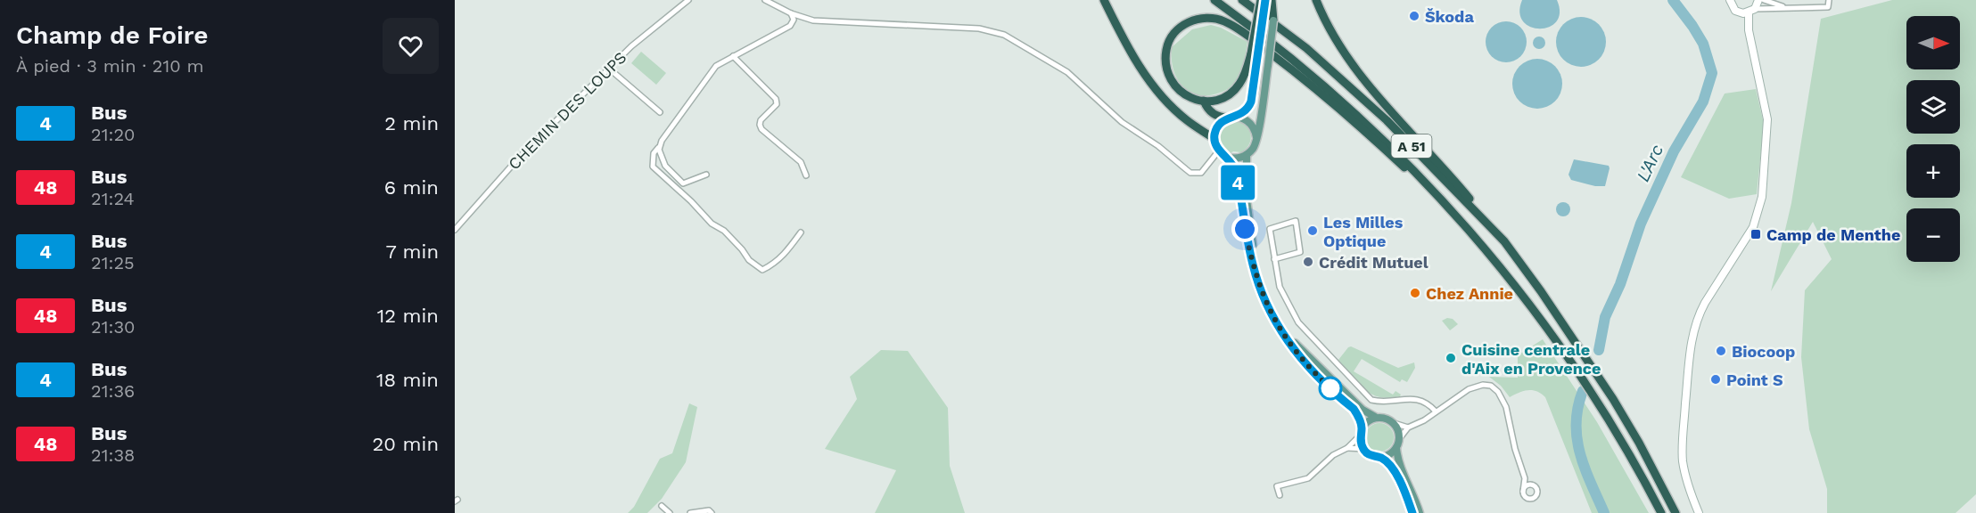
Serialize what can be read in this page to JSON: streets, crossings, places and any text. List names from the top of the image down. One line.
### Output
{"streets":{"highway":["A 51"],"street":["CHEMIN DES LOUPS"]},"water":["L'Arc"],"places":{"other":["Škoda","Les Milles Optique","Crédit Mutuel","Chez Annie","Biocoop","Cuisine centrale d'Aix en Provence","Point S"],"transit":["Camp de Menthe"]},"lines":["bus line 4"],"north":"right","page":{"heading":["Champ de Foire","À pied · 3 min · 210 m"],"on_map":"4","map_buttons":["+","−"],"list":[{"mark":"4","name":"Bus","note":"21:20","value":"2 min"},{"mark":"48","name":"Bus","note":"21:24","value":"6 min"},{"mark":"4","name":"Bus","note":"21:25","value":"7 min"},{"mark":"48","name":"Bus","note":"21:30","value":"12 min"},{"mark":"4","name":"Bus","note":"21:36","value":"18 min"},{"mark":"48","name":"Bus","note":"21:38","value":"20 min"}]}}
